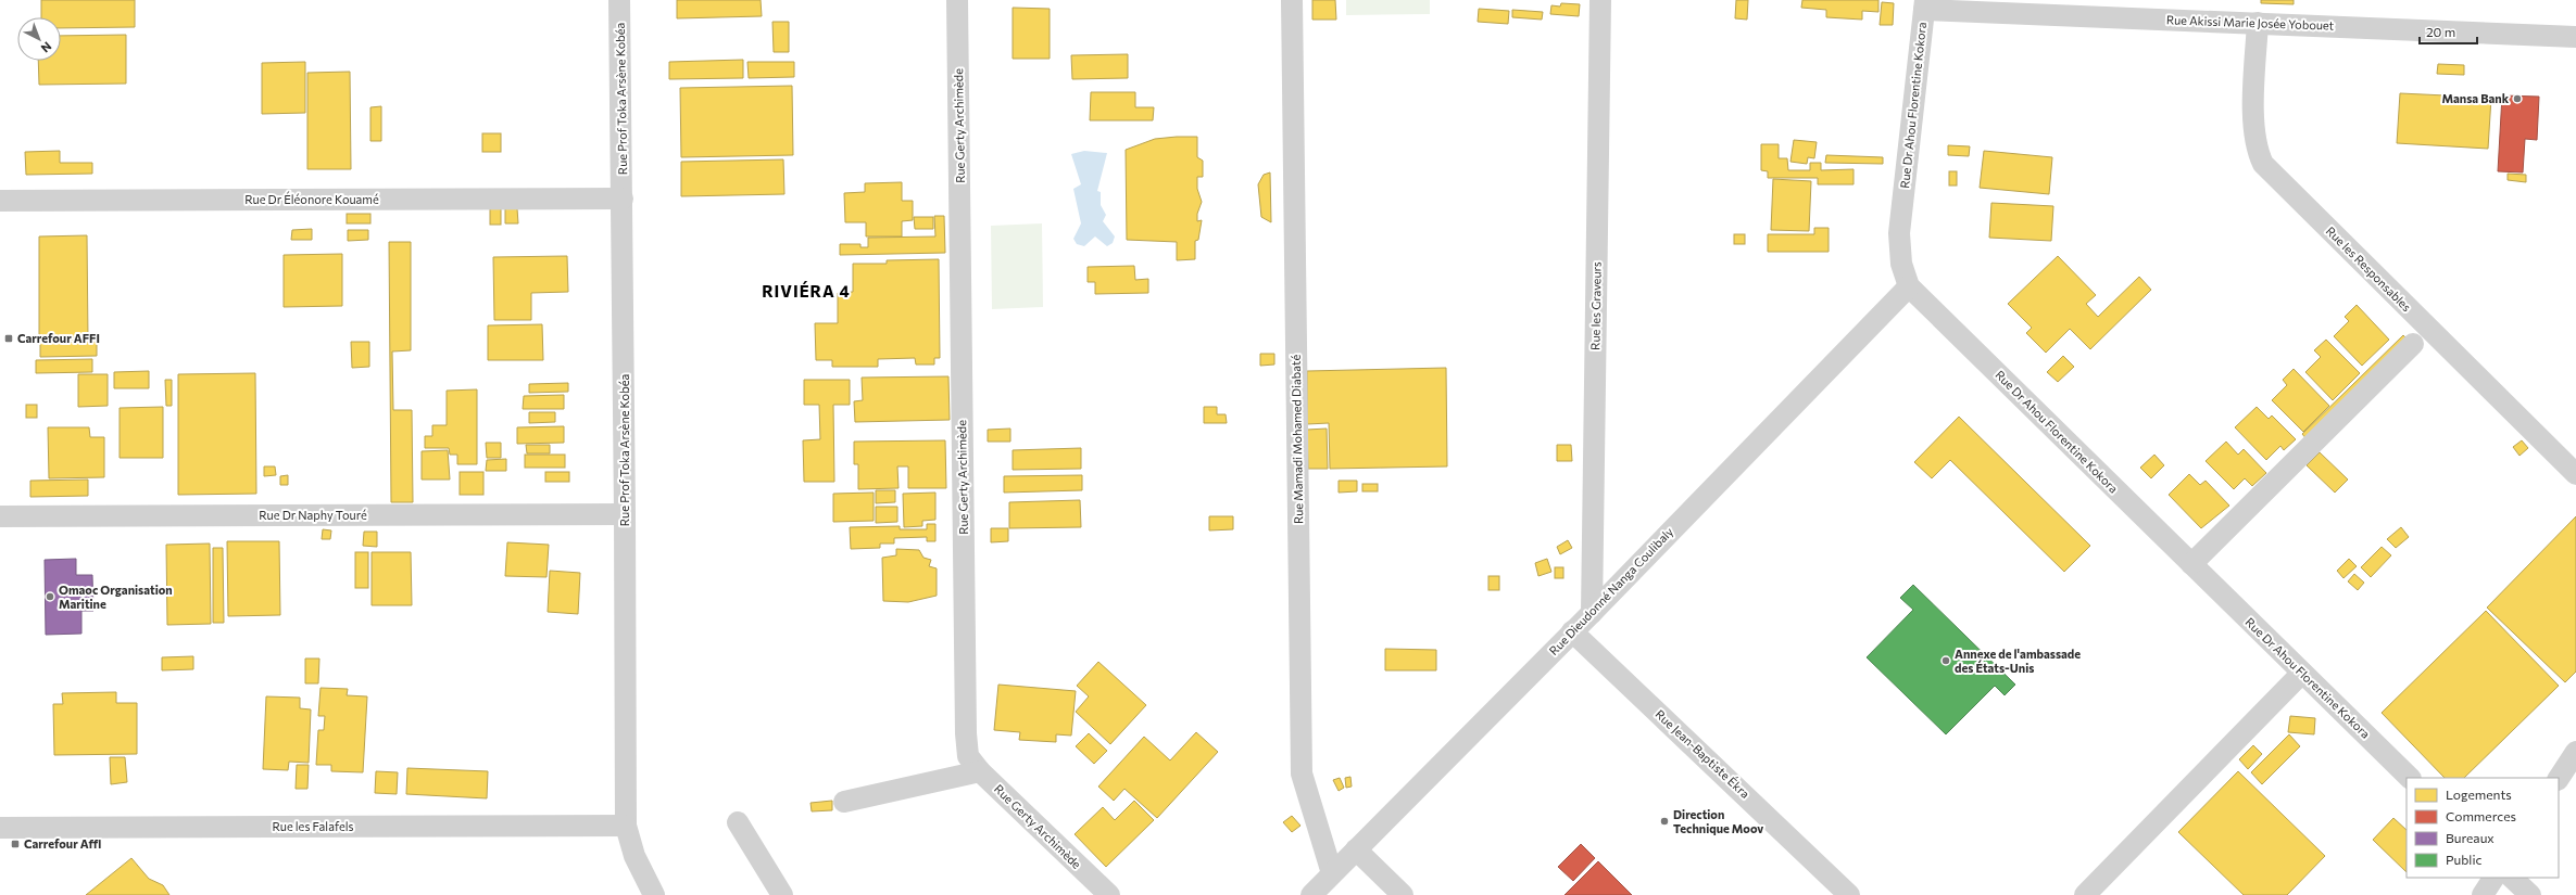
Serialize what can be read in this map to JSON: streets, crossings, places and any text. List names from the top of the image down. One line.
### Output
{"streets":{"street":["Rue Akissi Marie Josée Yobouet","Rue Prof Toka Arsène Kobéa","Rue Dr Ahou Florentine Kokora","Rue Gerty Archimède","Rue Dr Éléonore Kouamé","Rue les Responsables","Rue les Graveurs","Rue Mamadi Mohamed Diabaté","Rue Dr Naphy Touré","Rue Dieudonné Nanga Coulibaly","Rue Jean-Baptiste Ékra","Rue les Falafels"]},"crossings":[["Rue Akissi Marie Josée Yobouet","Rue Dr Ahou Florentine Kokora"],["Rue Akissi Marie Josée Yobouet","Rue les Responsables"],["Rue Prof Toka Arsène Kobéa","Rue Dr Éléonore Kouamé"],["Rue Prof Toka Arsène Kobéa","Rue Dr Naphy Touré"],["Rue Prof Toka Arsène Kobéa","Rue les Falafels"],["Rue Dr Ahou Florentine Kokora","Rue Dieudonné Nanga Coulibaly"],["Rue les Graveurs","Rue Dieudonné Nanga Coulibaly"],["Rue Mamadi Mohamed Diabaté","Rue Dieudonné Nanga Coulibaly"],["Rue Dieudonné Nanga Coulibaly","Rue Jean-Baptiste Ékra"]],"districts":["RIVIÉRA 4"],"places":{"other":["Mansa Bank","Omaoc Organisation Maritine","Annexe de l'ambassade des États-Unis","Direction Technique Moov"],"transit":["Carrefour AFFI","Carrefour Affi"]},"legend":["Logements","Commerces","Bureaux","Public"],"scale_bar":"20 m","north":"bottom right"}
